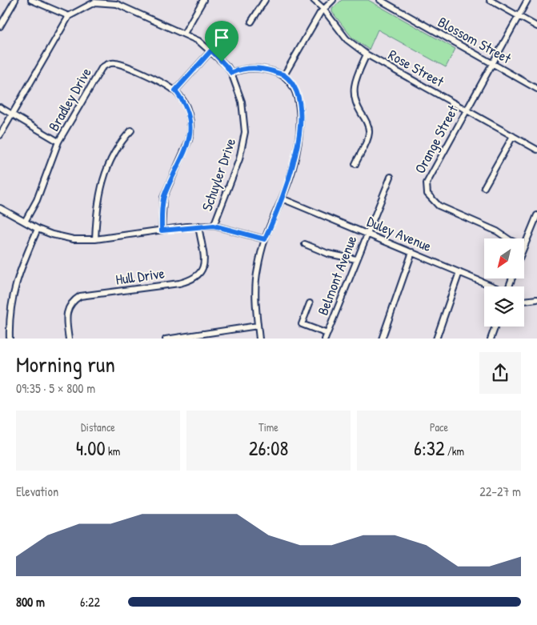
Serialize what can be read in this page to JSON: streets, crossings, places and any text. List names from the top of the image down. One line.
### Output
{"streets":{"street":["Blossom Street","Rose Street","Bradley Drive","Orange Street","Schuyler Drive","Duley Avenue","Belmont Avenue","Hull Drive"]},"crossings":[["Blossom Street","Orange Street"],["Rose Street","Orange Street"],["Duley Avenue","Belmont Avenue"]],"north":"bottom left","page":{"heading":["Morning run","09:35 · 5 × 800 m"],"stats":[["Distance","4.00 km"],["Time","26:08"],["Pace","6:32 /km"]],"chart":["Elevation","22–27 m"],"list":[{"name":"800 m","note":"6:22"}]}}
